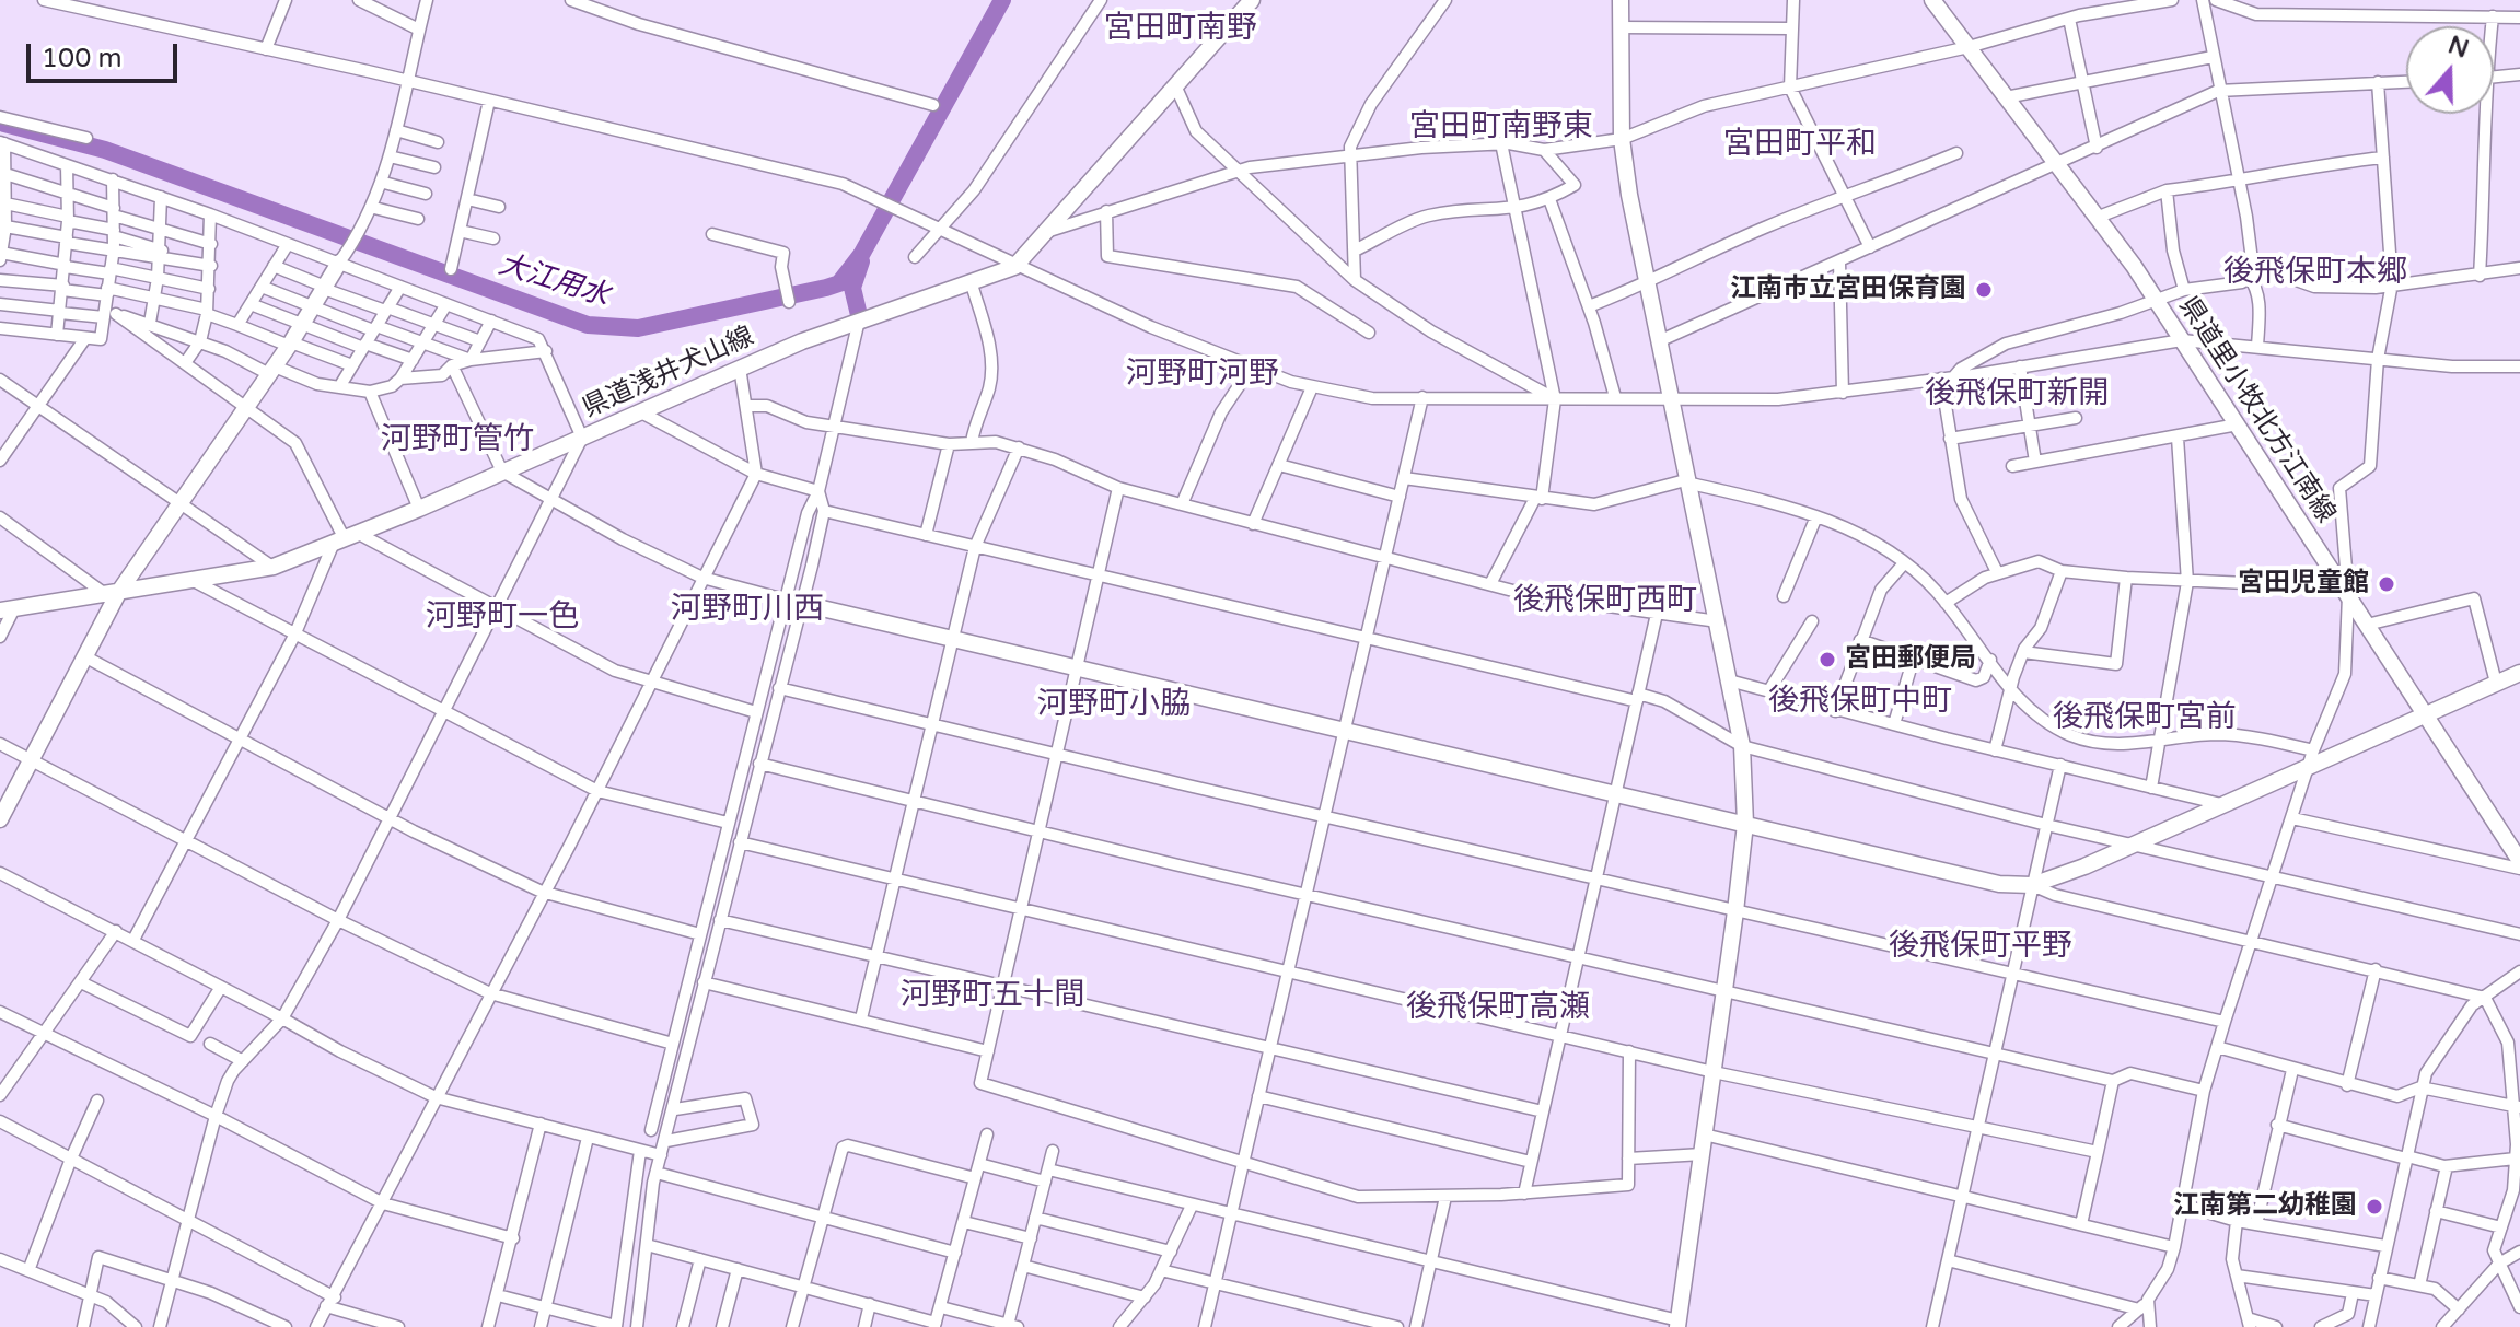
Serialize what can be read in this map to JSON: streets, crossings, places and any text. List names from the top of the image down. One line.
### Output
{"streets":{"street":["県道浅井犬山線","県道里小牧北方江南線"]},"districts":["宮田町南野","宮田町南野東","宮田町平和","後飛保町本郷","河野町河野","後飛保町新開","河野町管竹","後飛保町西町","河野町川西","河野町一色","後飛保町中町","河野町小脇","後飛保町宮前","後飛保町平野","河野町五十間","後飛保町高瀬"],"water":["大江用水"],"places":["江南市立宮田保育園","宮田児童館","宮田郵便局","江南第二幼稚園"],"scale_bar":"100 m","north":"top"}
